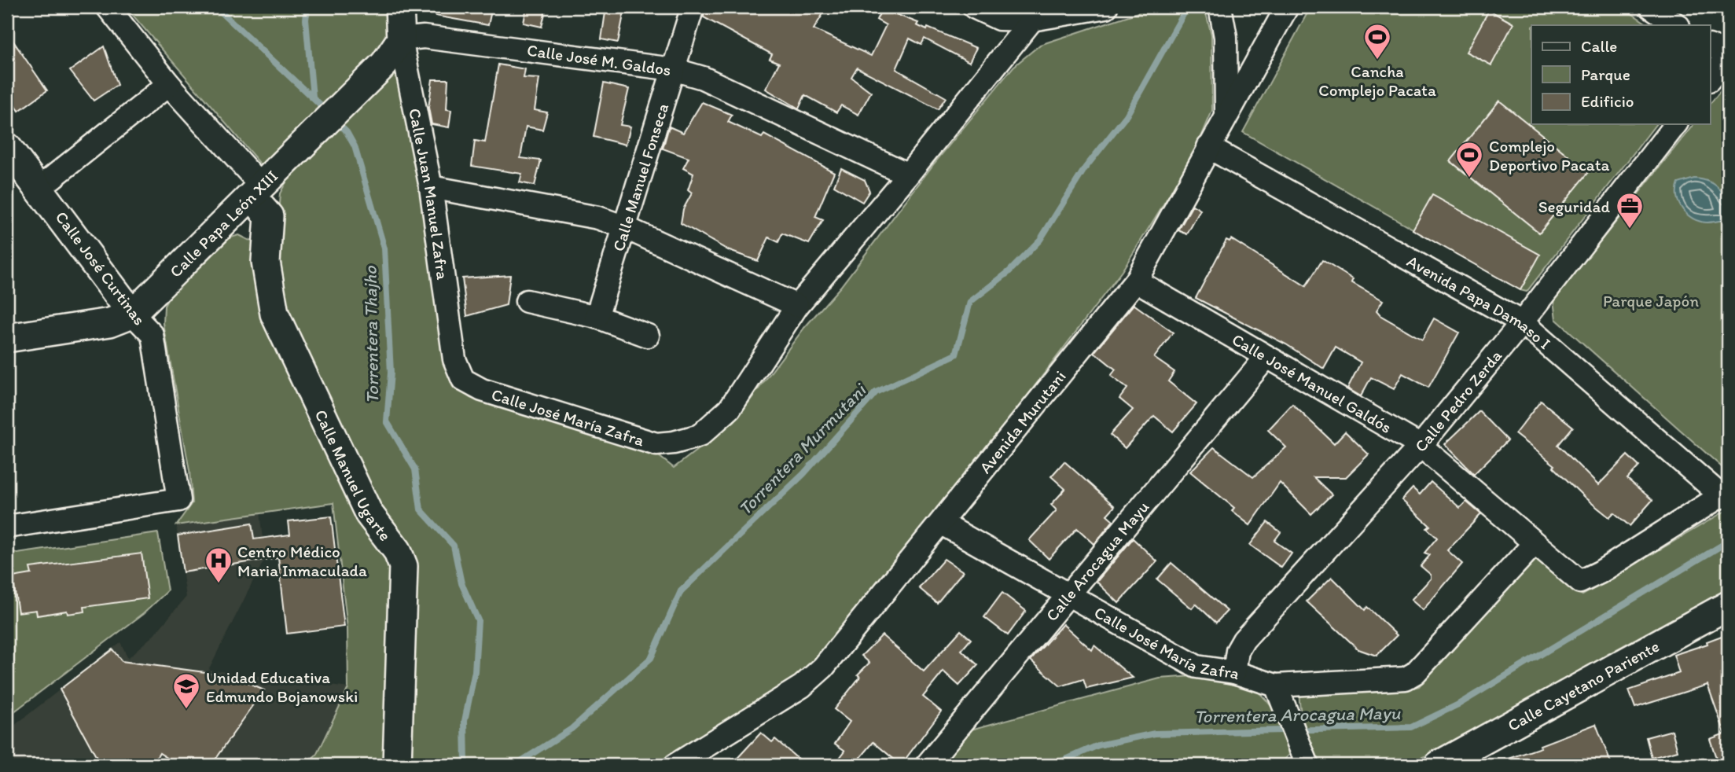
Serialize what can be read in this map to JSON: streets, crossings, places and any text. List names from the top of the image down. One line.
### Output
{"streets":{"street":["Calle José M. Galdos","Calle Manuel Fonseca","Calle Juan Manuel Zafra","Calle Papa León XIII","Calle José Curtinas","Avenida Papa Damaso I","Calle José Manuel Galdós","Calle Pedro Zerda","Calle José María Zafra","Avenida Murutani","Calle Manuel Ugarte","Calle Arocagua Mayu","Calle Cayetano Pariente"]},"crossings":[["Calle José M. Galdos","Calle Manuel Fonseca"],["Calle José M. Galdos","Calle Juan Manuel Zafra"],["Calle José M. Galdos","Calle Papa León XIII"],["Calle José M. Galdos","Calle José María Zafra"],["Calle Juan Manuel Zafra","Calle Papa León XIII"],["Calle Juan Manuel Zafra","Calle José María Zafra"],["Calle Papa León XIII","Calle José Curtinas"],["Calle Papa León XIII","Calle Manuel Ugarte"],["Avenida Papa Damaso I","Calle José Manuel Galdós"],["Avenida Papa Damaso I","Calle Pedro Zerda"],["Avenida Papa Damaso I","Avenida Murutani"],["Calle José Manuel Galdós","Calle Pedro Zerda"],["Calle José Manuel Galdós","Avenida Murutani"],["Calle José Manuel Galdós","Calle Arocagua Mayu"],["Calle Pedro Zerda","Calle José María Zafra"],["Calle José María Zafra","Avenida Murutani"],["Calle José María Zafra","Calle Arocagua Mayu"]],"water":["Torrentera Thajho","Torrentera Murmutani","Torrentera Arocagua Mayu"],"parks":["Parque Japón"],"places":{"sports":["Cancha Complejo Pacata","Complejo Deportivo Pacata"],"office":["Seguridad"],"hospital":["Centro Médico Maria Inmaculada"],"school or university":["Unidad Educativa Edmundo Bojanowski"]},"legend":["Calle","Parque","Edificio"]}
